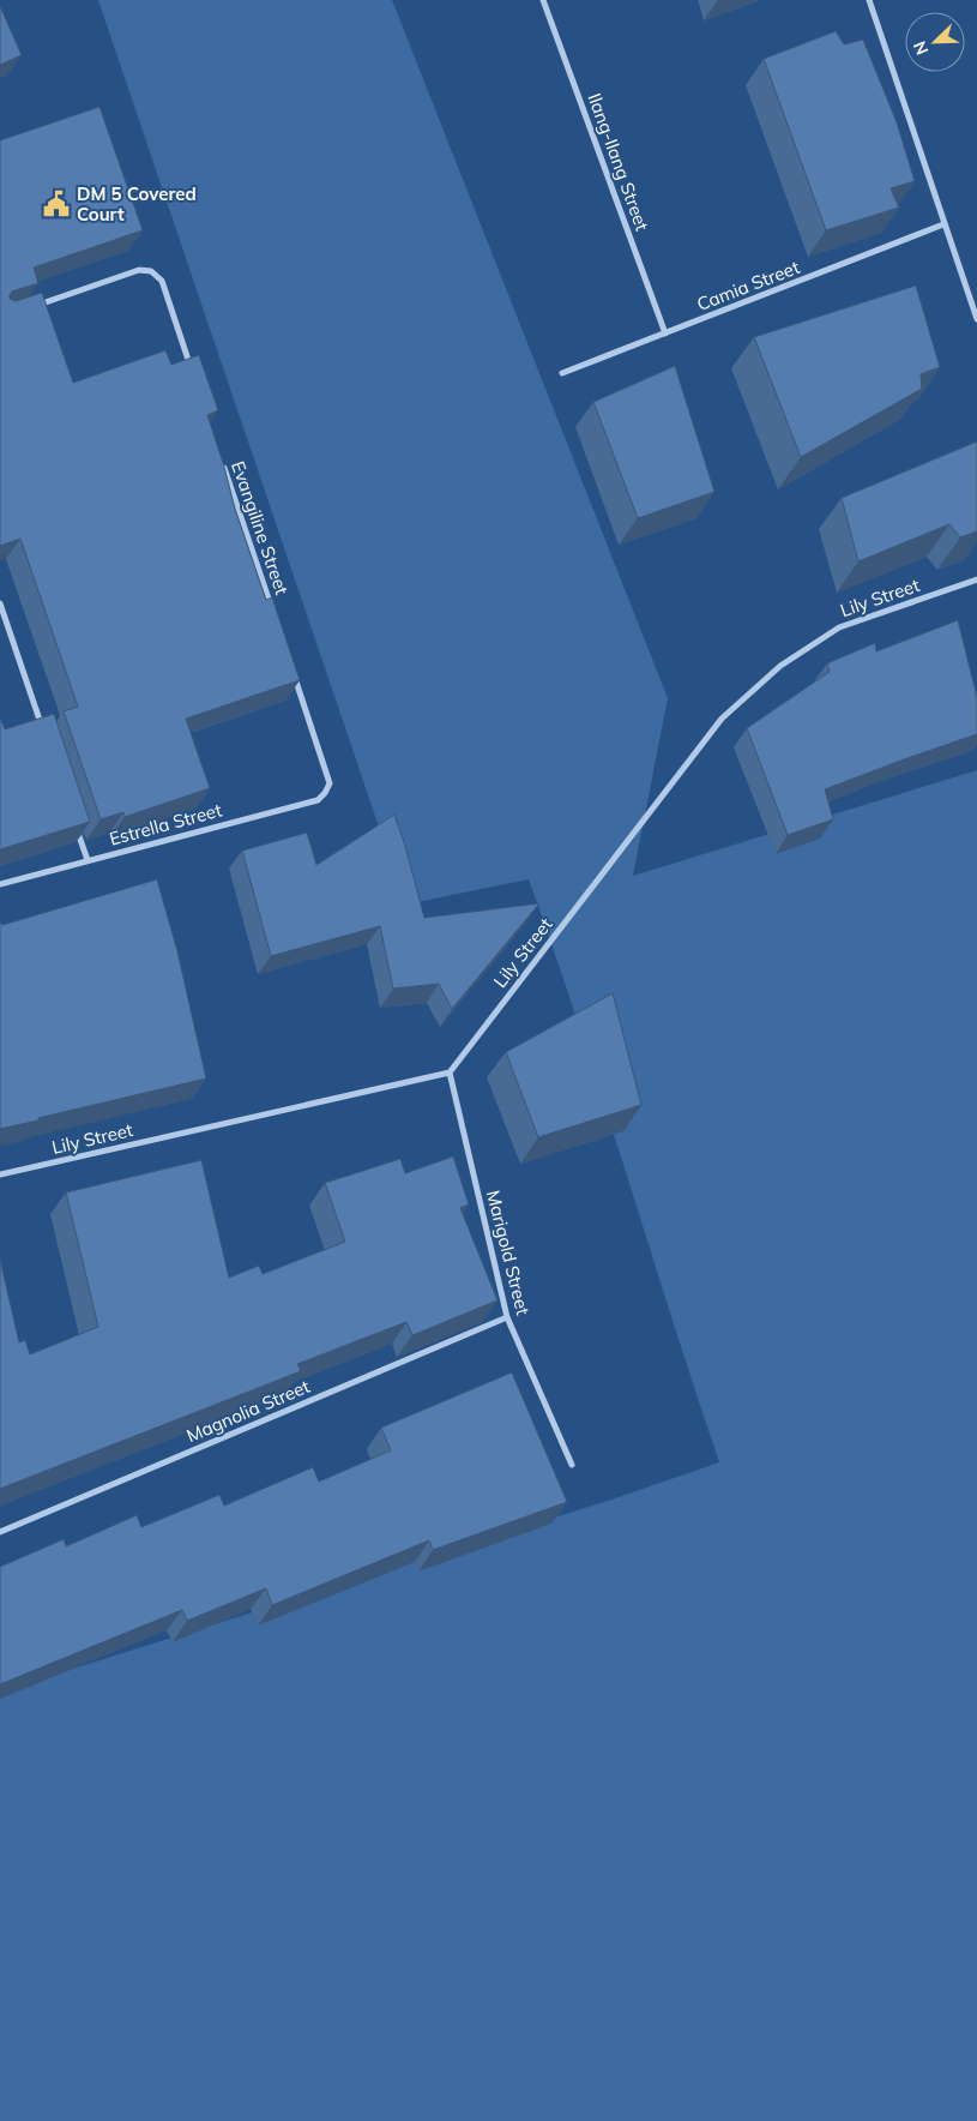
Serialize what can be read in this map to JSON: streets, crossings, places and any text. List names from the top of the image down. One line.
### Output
{"streets":{"street":["Ilang-Ilang Street","Camia Street","Evangiline Street","Lily Street","Estrella Street","Marigold Street","Magnolia Street"]},"crossings":[["Ilang-Ilang Street","Camia Street"],["Lily Street","Marigold Street"],["Marigold Street","Magnolia Street"]],"places":{"public building":["DM 5 Covered Court"]},"north":"bottom left"}
